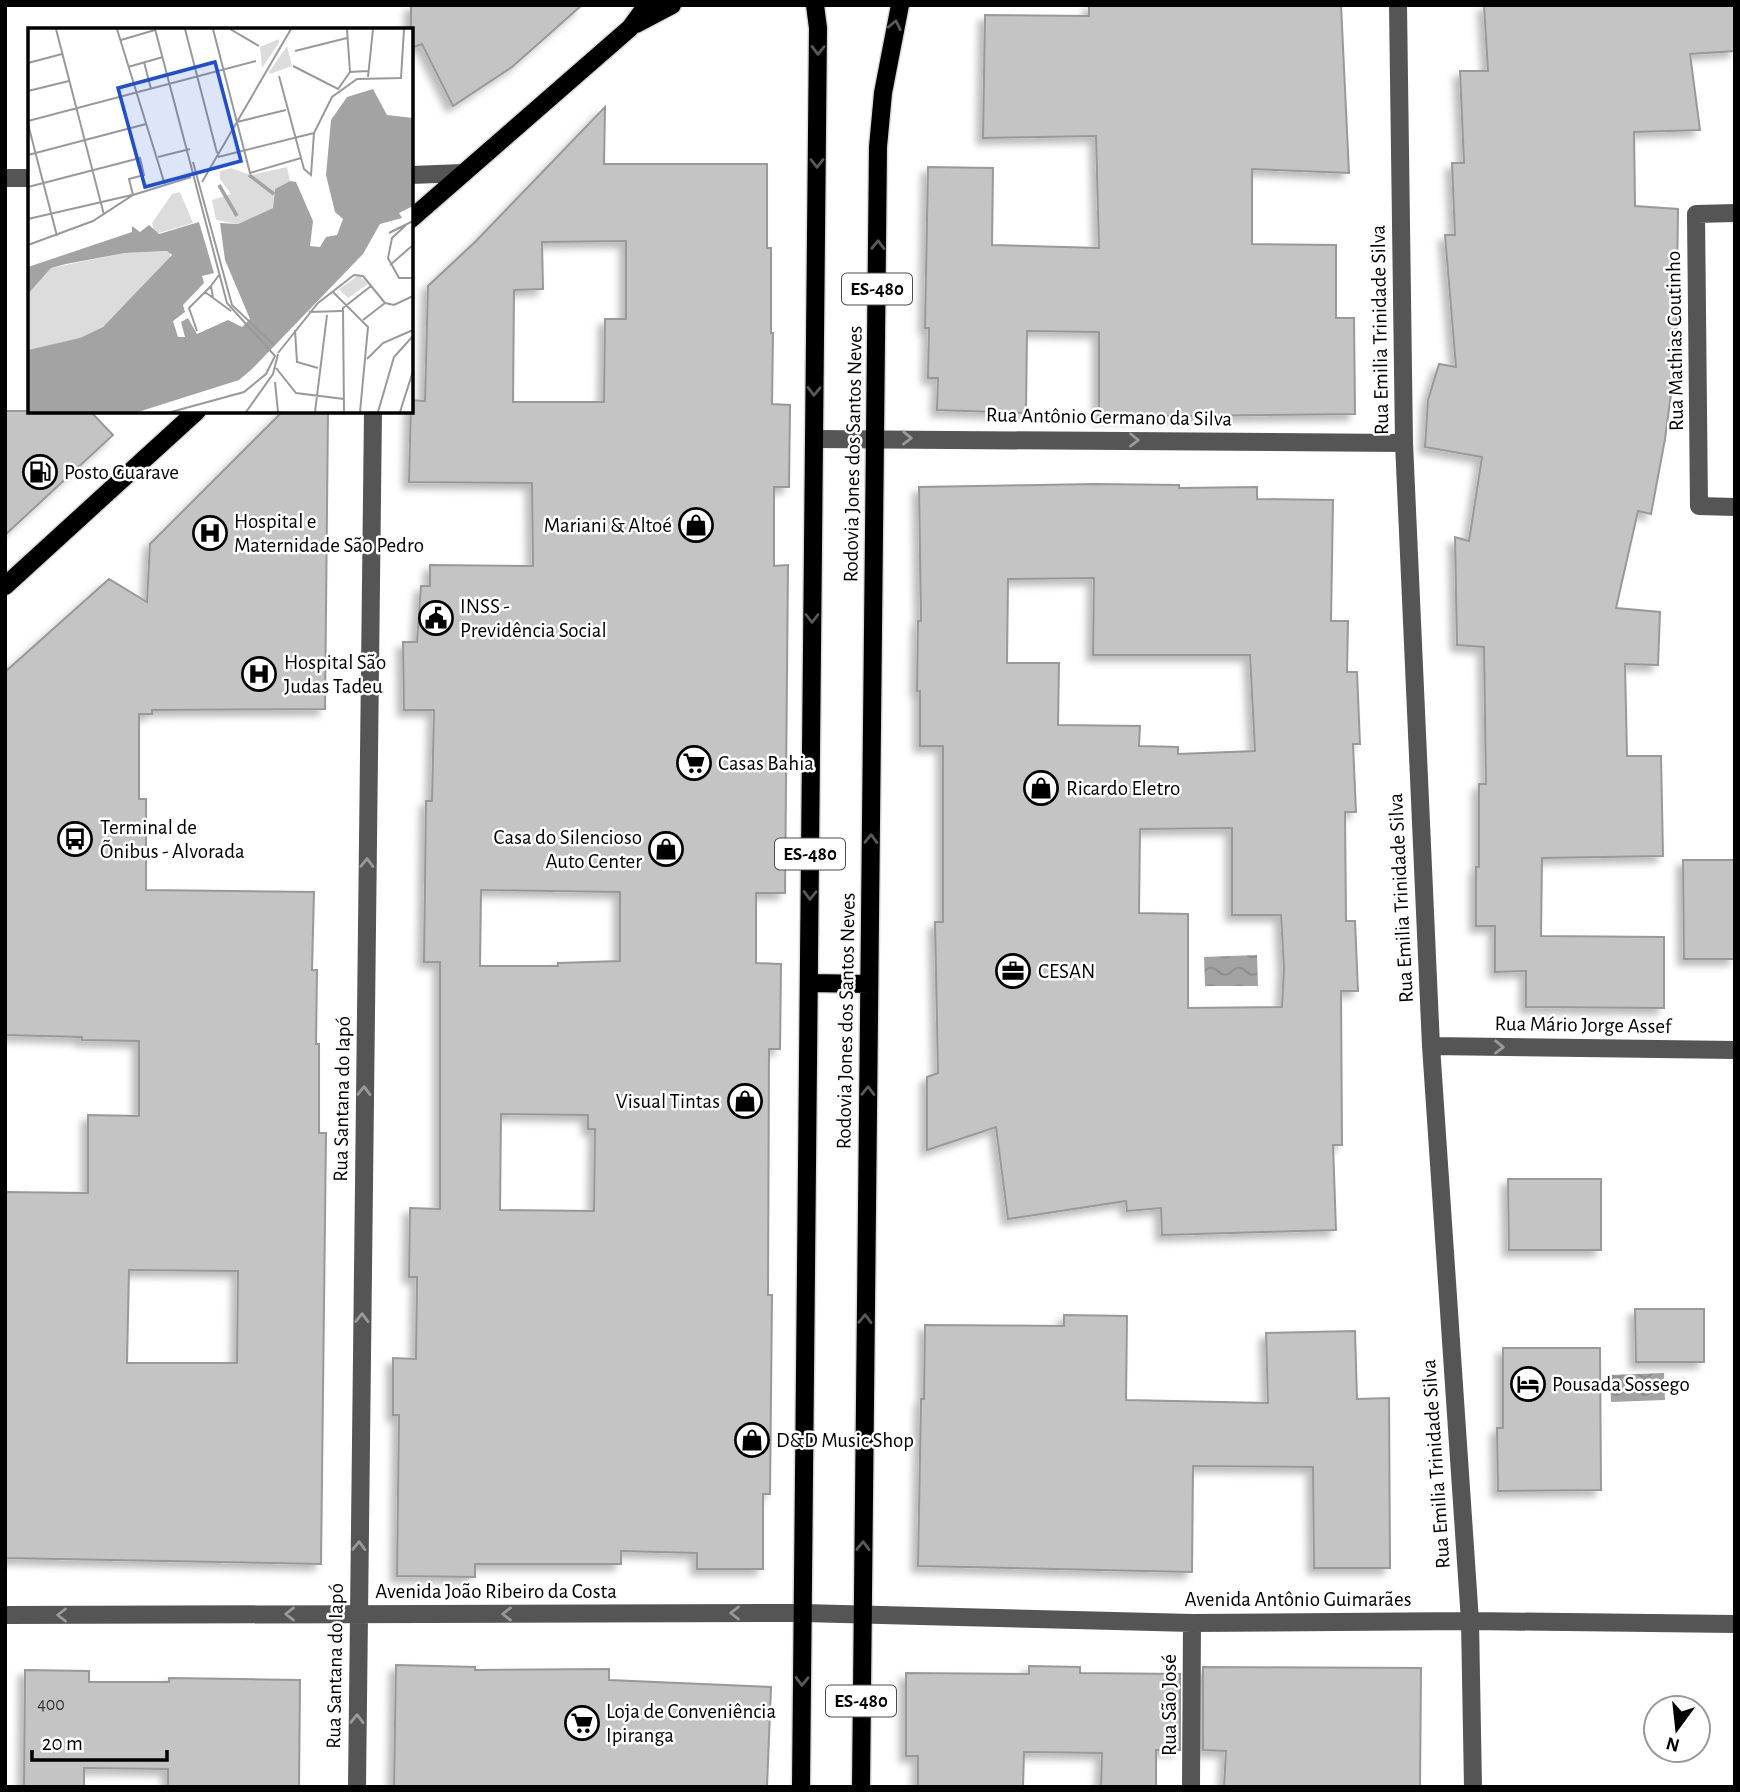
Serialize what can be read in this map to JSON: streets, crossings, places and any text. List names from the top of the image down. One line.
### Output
{"streets":{"main road":["ES-480","Rodovia Jones dos Santos Neves"],"street":["Rua Emilia Trinidade Silva","Rua Mathias Coutinho","Rua Antônio Germano da Silva","Rua Mário Jorge Assef","Rua Santana do Iapó","Avenida João Ribeiro da Costa","Avenida Antônio Guimarães","Rua São José"]},"crossings":[["Rua Emilia Trinidade Silva","Rua Antônio Germano da Silva"],["Rua Emilia Trinidade Silva","Rua Mário Jorge Assef"],["Rua Emilia Trinidade Silva","Avenida Antônio Guimarães"],["Rua Antônio Germano da Silva","Rodovia Jones dos Santos Neves"],["Rodovia Jones dos Santos Neves","Avenida João Ribeiro da Costa"],["Rodovia Jones dos Santos Neves","Avenida Antônio Guimarães"],["Rua Santana do Iapó","Avenida João Ribeiro da Costa"],["Avenida João Ribeiro da Costa","Avenida Antônio Guimarães"],["Avenida Antônio Guimarães","Rua São José"]],"one_way":["Rua Antônio Germano da Silva","Rua Mário Jorge Assef","Rua Santana do Iapó","Avenida João Ribeiro da Costa"],"places":{"fuel station":["Posto Guarave"],"shop":["Mariani & Altoé","Ricardo Eletro","Casa do Silencioso Auto Center","Visual Tintas","D&D Music Shop"],"hospital":["Hospital e Maternidade São Pedro","Hospital São Judas Tadeu"],"public building":["INSS - Previdência Social"],"supermarket":["Casas Bahia","Loja de Conveniência Ipiranga"],"bus stop":["Terminal de Õnibus - Alvorada"],"office":["CESAN"],"hotel":["Pousada Sossego"]},"house_numbers":["400"],"scale_bar":"20 m","north":"bottom"}
